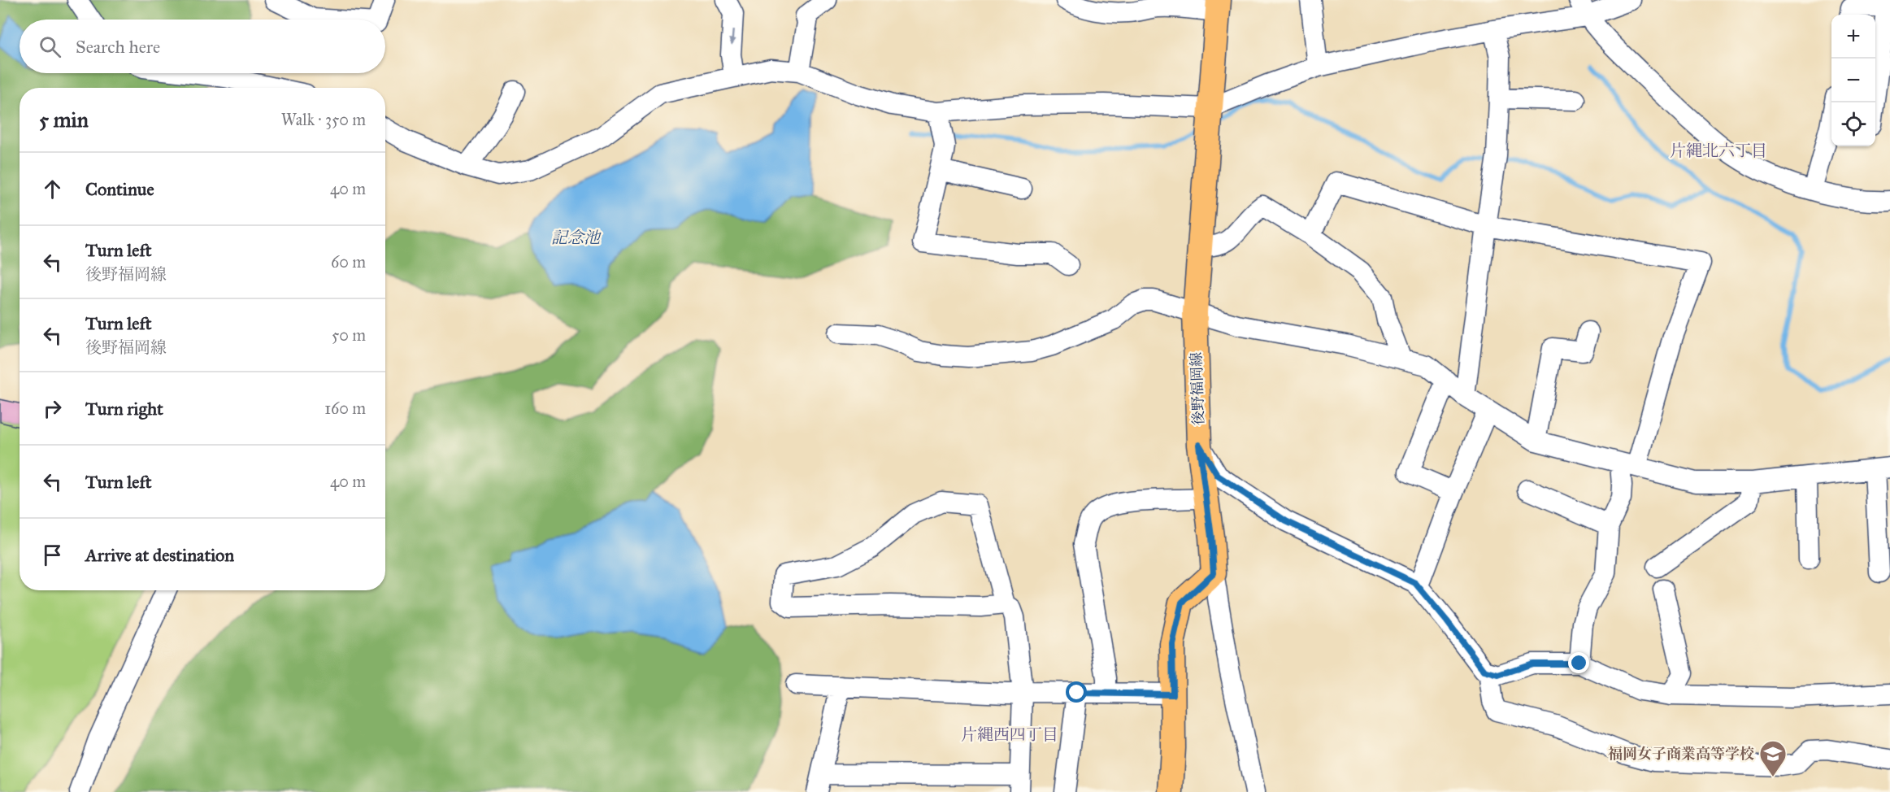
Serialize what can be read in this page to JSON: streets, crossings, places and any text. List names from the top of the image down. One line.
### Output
{"streets":{"main road":["後野福岡線"]},"districts":["片縄北六丁目","片縄西四丁目"],"water":["記念池"],"places":{"school or university":["福岡女子商業高等学校"]},"page":{"map_buttons":["+","−"],"search":"Search here","heading":["5 min","Walk · 350 m"],"list":[["Continue","40 m"],["Turn left","後野福岡線","60 m"],["Turn left","後野福岡線","50 m"],["Turn right","160 m"],["Turn left","40 m"],"Arrive at destination"]}}
